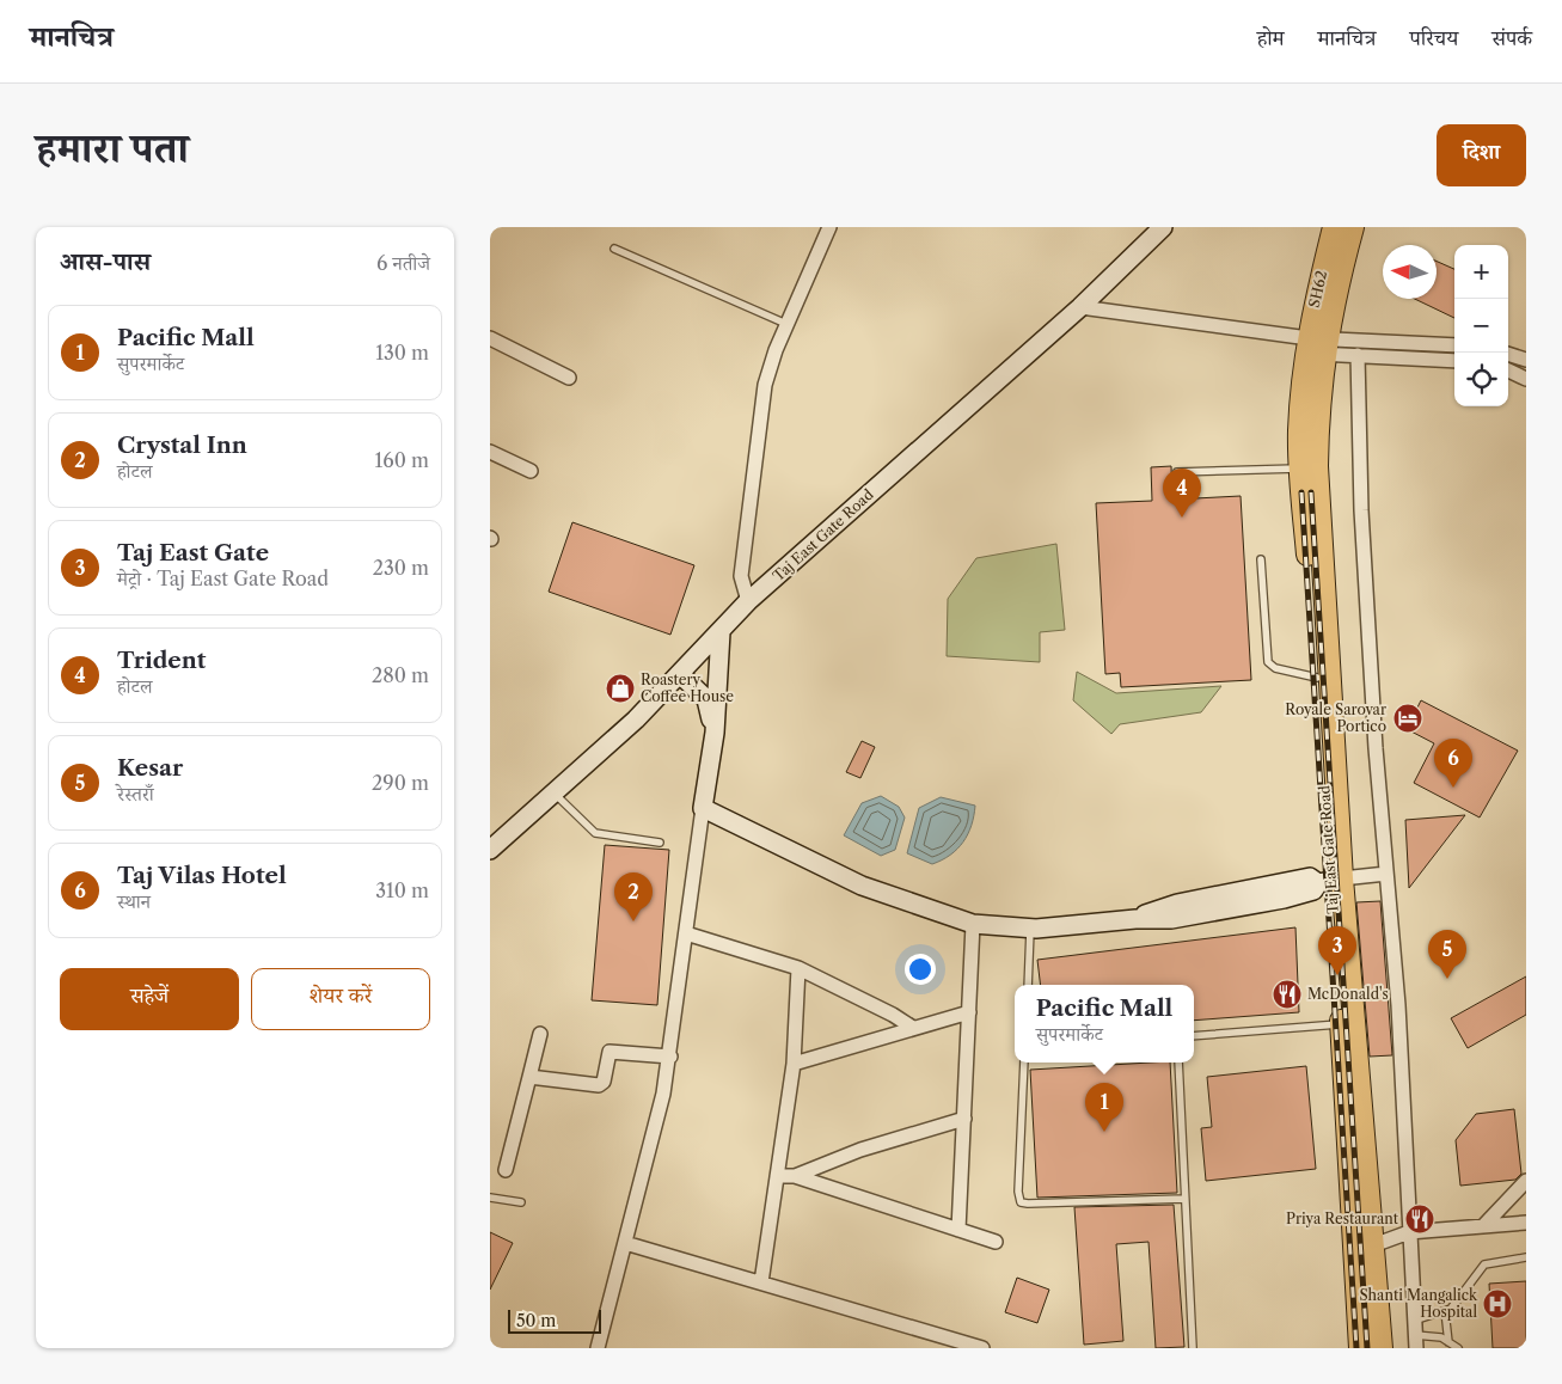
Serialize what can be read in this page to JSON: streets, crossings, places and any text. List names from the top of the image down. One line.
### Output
{"streets":{"main road":["SH62","Taj East Gate Road"]},"crossings":[["SH62","Taj East Gate Road"]],"places":{"shop":["Roastery Coffee House"],"hotel":["Royale Sarovar Portico"],"restaurant":["McDonald's","Priya Restaurant"],"hospital":["Shanti Mangalick Hospital"]},"scale_bar":"50 m","north":"left","page":{"header":"मानचित्र","nav":["होम","मानचित्र","परिचय","संपर्क"],"title":"हमारा पता","buttons":["दिशा",["सहेजें","शेयर करें"]],"heading":["आस-पास","6 नतीजे"],"map_buttons":["+","−"],"list":[{"mark":"1","name":"Pacific Mall","note":"सुपरमार्केट","value":"130 m"},{"mark":"2","name":"Crystal Inn","note":"होटल","value":"160 m"},{"mark":"3","name":"Taj East Gate","note":"मेट्रो · Taj East Gate Road","value":"230 m"},{"mark":"4","name":"Trident","note":"होटल","value":"280 m"},{"mark":"5","name":"Kesar","note":"रेस्तराँ","value":"290 m"},{"mark":"6","name":"Taj Vilas Hotel","note":"स्थान","value":"310 m"}],"pins":["4","6","2","3","5","1"],"popup":["Pacific Mall","सुपरमार्केट"],"scale":"50 m"}}
